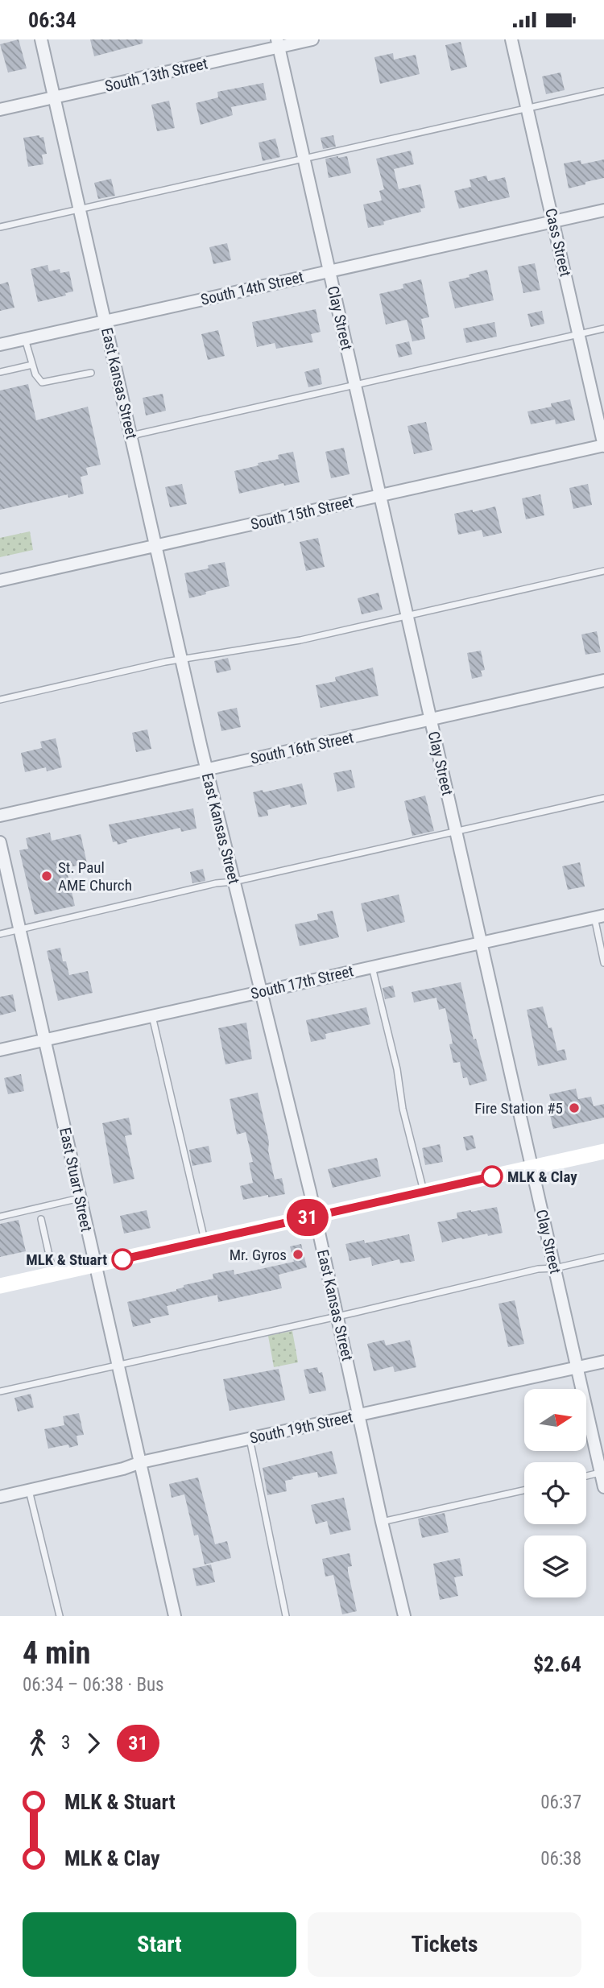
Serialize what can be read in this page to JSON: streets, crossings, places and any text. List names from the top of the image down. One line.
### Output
{"streets":{"street":["South 13th Street","Cass Street","South 14th Street","Clay Street","East Kansas Street","South 15th Street","South 16th Street","South 17th Street","East Stuart Street","South 19th Street"]},"crossings":[["South 13th Street","Clay Street"],["South 13th Street","East Kansas Street"],["Cass Street","South 14th Street"],["Cass Street","South 15th Street"],["South 14th Street","Clay Street"],["South 14th Street","East Kansas Street"],["Clay Street","South 15th Street"],["Clay Street","South 16th Street"],["Clay Street","South 17th Street"],["Clay Street","South 19th Street"],["East Kansas Street","South 15th Street"],["East Kansas Street","South 16th Street"],["East Kansas Street","South 17th Street"],["East Kansas Street","South 19th Street"],["South 17th Street","East Stuart Street"],["East Stuart Street","South 19th Street"]],"places":["St. Paul AME Church","Fire Station #5","MLK & Clay","Mr. Gyros","MLK & Stuart"],"lines":["bus line 31"],"north":"right","page":{"status":"06:34","on_map":"31","heading":["4 min","06:34 – 06:38 · Bus","$2.64"],"legs":["3","31"],"list":[{"name":"MLK & Stuart","value":"06:37"},{"name":"MLK & Clay","value":"06:38"}],"buttons":["Start","Tickets"]}}
